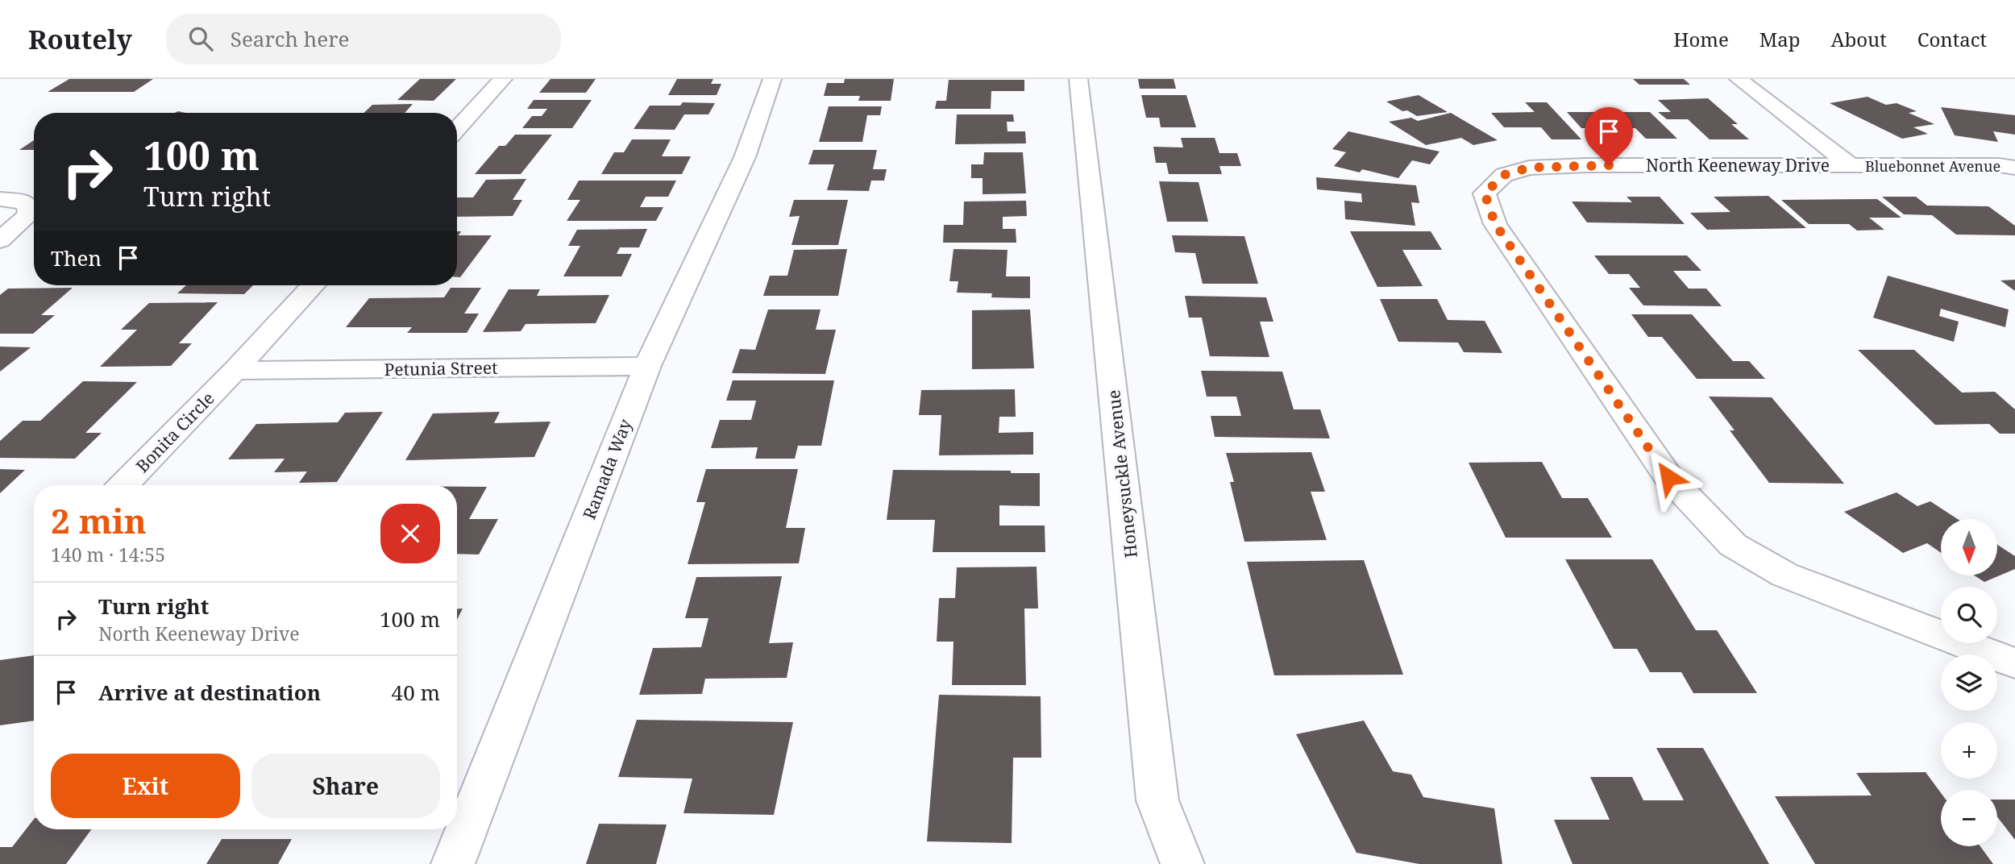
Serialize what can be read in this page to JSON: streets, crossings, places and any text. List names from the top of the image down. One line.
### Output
{"streets":{"street":["North Keeneway Drive","Bluebonnet Avenue","Petunia Street","Bonita Circle","Ramada Way","Honeysuckle Avenue"]},"crossings":[["North Keeneway Drive","Bluebonnet Avenue"],["Petunia Street","Bonita Circle"],["Petunia Street","Ramada Way"]],"north":"bottom","page":{"header":"Routely","search":"Search here","nav":["Home","Map","About","Contact"],"turn":["100 m","Turn right"],"then":"Then","heading":["2 min","140 m · 14:55"],"map_buttons":["+","−"],"list":[{"name":"Turn right","note":"North Keeneway Drive","value":"100 m"},{"name":"Arrive at destination","value":"40 m"}],"buttons":["Exit","Share"]}}
